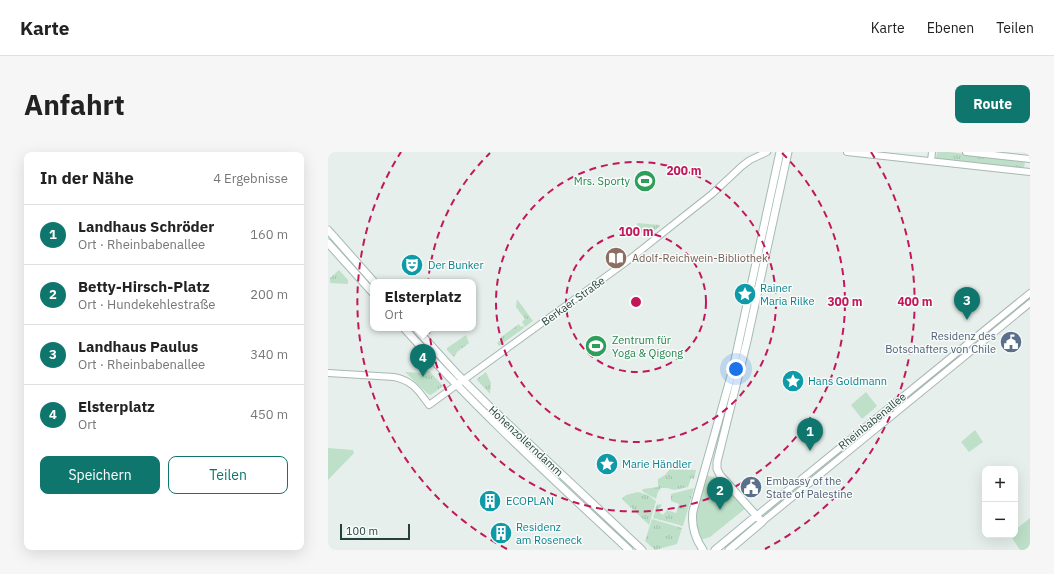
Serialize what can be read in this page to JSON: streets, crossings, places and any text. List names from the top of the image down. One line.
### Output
{"streets":{"main road":["Rheinbabenallee","Hohenzollerndamm"],"street":["Berkaer Straße"]},"crossings":[["Berkaer Straße","Hohenzollerndamm"]],"places":{"sports":["Mrs. Sporty","Zentrum für Yoga & Qigong"],"library":["Adolf-Reichwein-Bibliothek"],"theatre":["Der Bunker"],"place":["Rainer Maria Rilke","Hans Goldmann","Marie Händler"],"public building":["Residenz des Botschafters von Chile","Embassy of the State of Palestine"],"building":["ECOPLAN","Residenz am Roseneck"]},"scale_bar":"100 m","page":{"header":"Karte","nav":["Karte","Ebenen","Teilen"],"buttons":["Route",["Speichern","Teilen"]],"title":"Anfahrt","heading":["In der Nähe","4 Ergebnisse"],"list":[{"mark":"1","name":"Landhaus Schröder","note":"Ort · Rheinbabenallee","value":"160 m"},{"mark":"2","name":"Betty-Hirsch-Platz","note":"Ort · Hundekehlestraße","value":"200 m"},{"mark":"3","name":"Landhaus Paulus","note":"Ort · Rheinbabenallee","value":"340 m"},{"mark":"4","name":"Elsterplatz","note":"Ort","value":"450 m"}],"popup":["Elsterplatz","Ort"],"pins":["3","4","1","2"],"map_buttons":["+","−"],"scale":"100 m"},"rings":["200 m","100 m","300 m","400 m"]}
